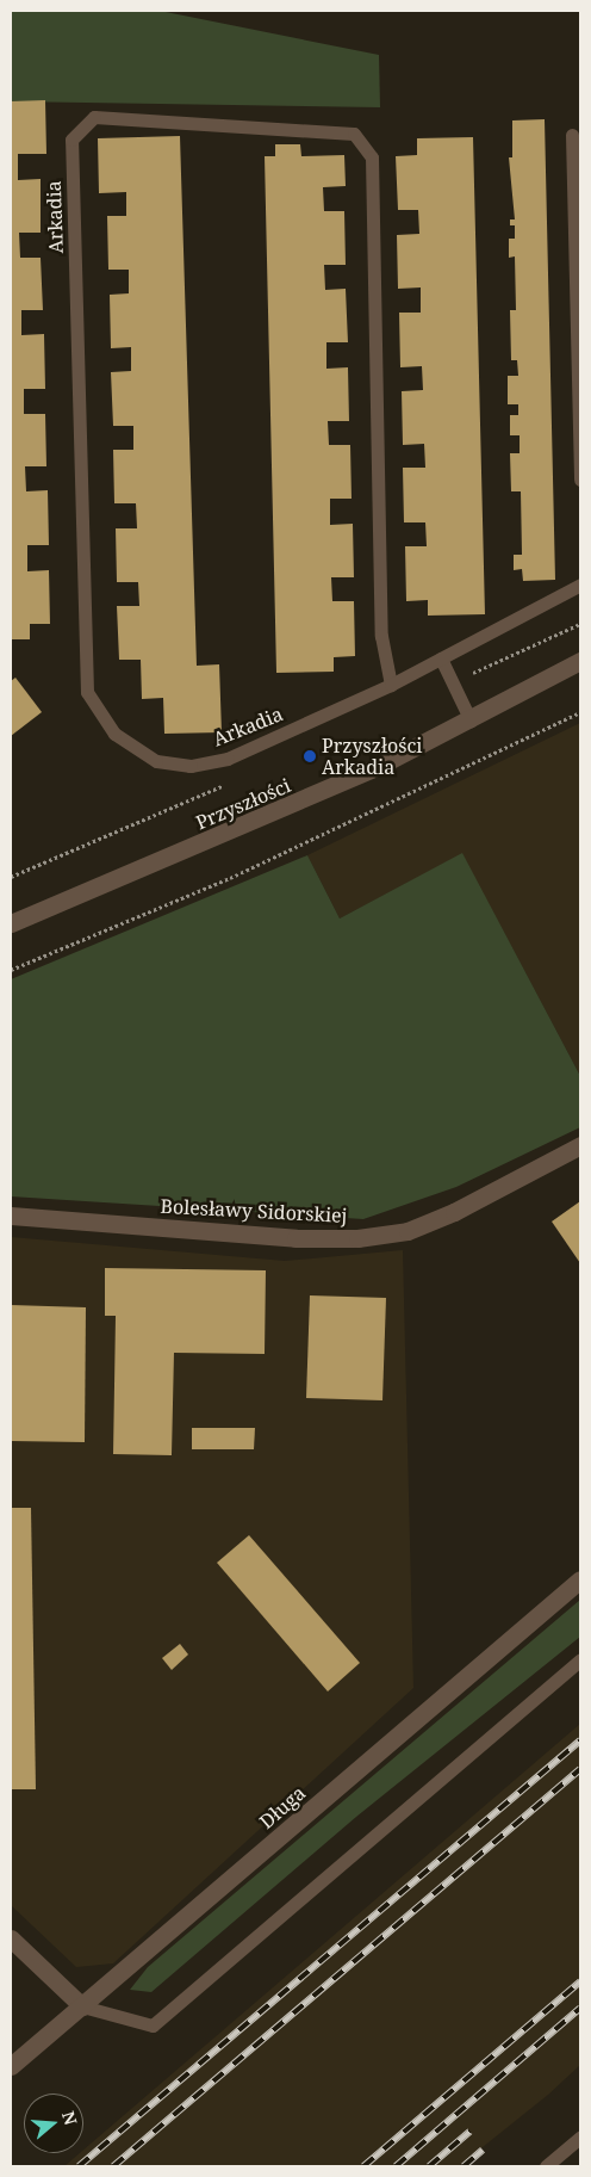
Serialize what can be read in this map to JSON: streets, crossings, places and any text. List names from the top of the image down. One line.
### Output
{"streets":{"street":["Przyszłości","Bolesławy Sidorskiej","Długa"],"lane":["Arkadia"]},"places":["Przyszłości Arkadia"],"north":"right"}
